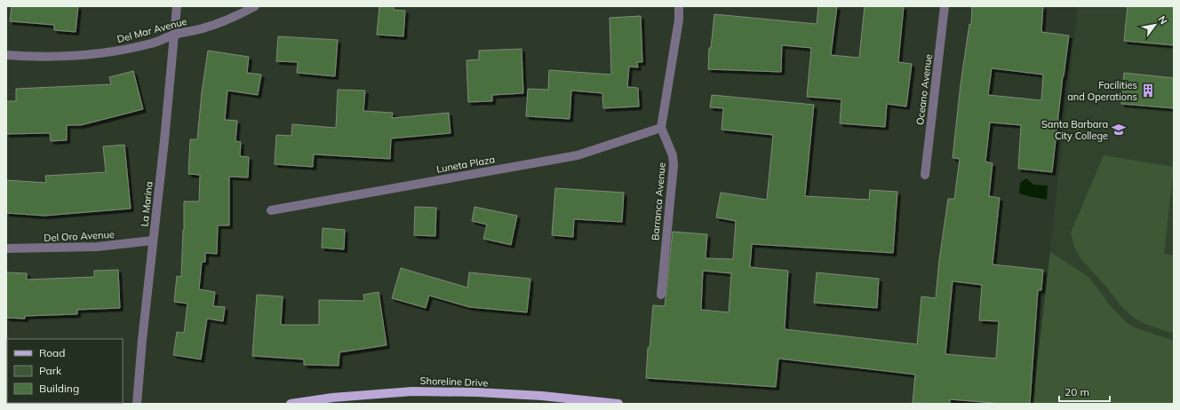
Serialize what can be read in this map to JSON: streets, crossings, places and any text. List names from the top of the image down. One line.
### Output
{"streets":{"main road":["Shoreline Drive"],"street":["Del Mar Avenue","Oceano Avenue","Luneta Plaza","Barranca Avenue","La Marina","Del Oro Avenue"]},"crossings":[["Del Mar Avenue","La Marina"],["Luneta Plaza","Barranca Avenue"],["La Marina","Del Oro Avenue"]],"places":{"building":["Facilities and Operations"],"school or university":["Santa Barbara City College"]},"legend":["Road","Park","Building"],"scale_bar":"20 m","north":"top right"}
